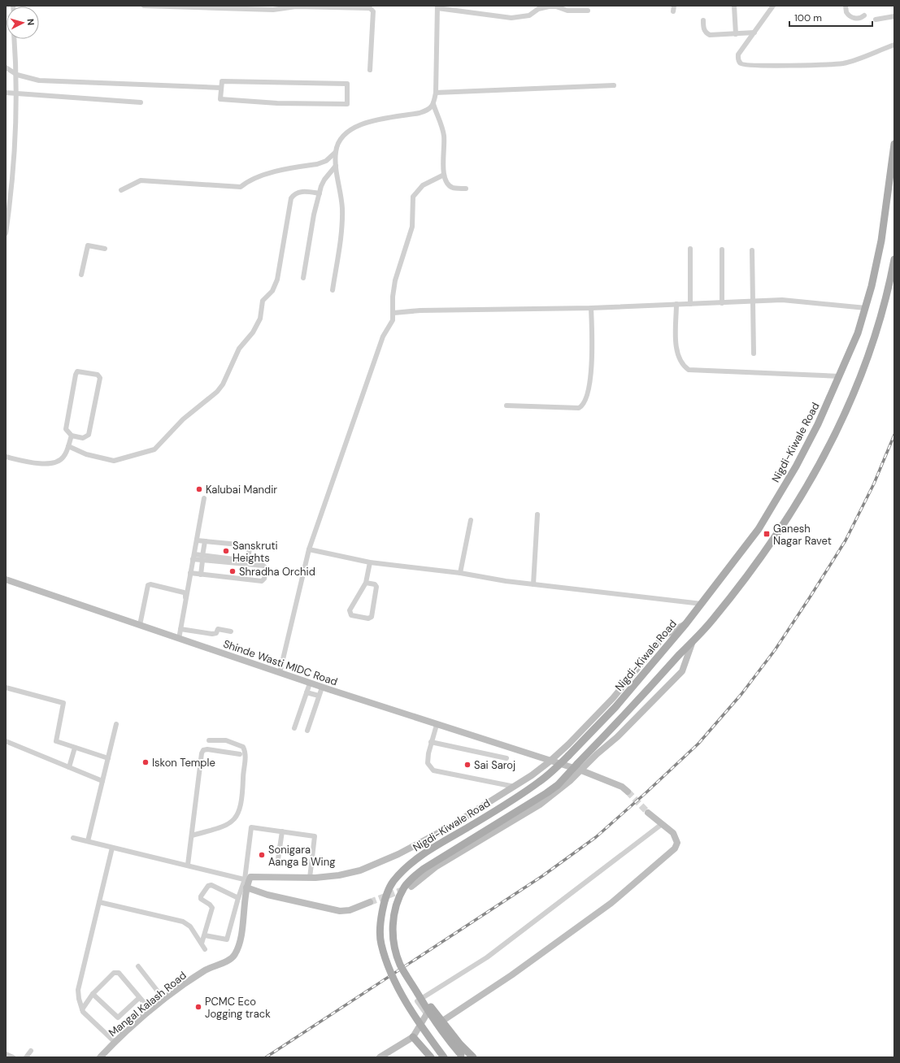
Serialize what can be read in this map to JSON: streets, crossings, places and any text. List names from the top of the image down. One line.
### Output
{"streets":{"main road":["Nigdi-Kiwale Road"],"street":["Shinde Wasti MIDC Road","Mangal Kalash Road"]},"places":{"other":["Kalubai Mandir","Sanskruti Heights","Shradha Orchid","Iskon Temple","Sai Saroj","Sonigara Aanga B Wing","PCMC Eco Jogging track"],"transit":["Ganesh Nagar Ravet"]},"scale_bar":"100 m","north":"right"}
